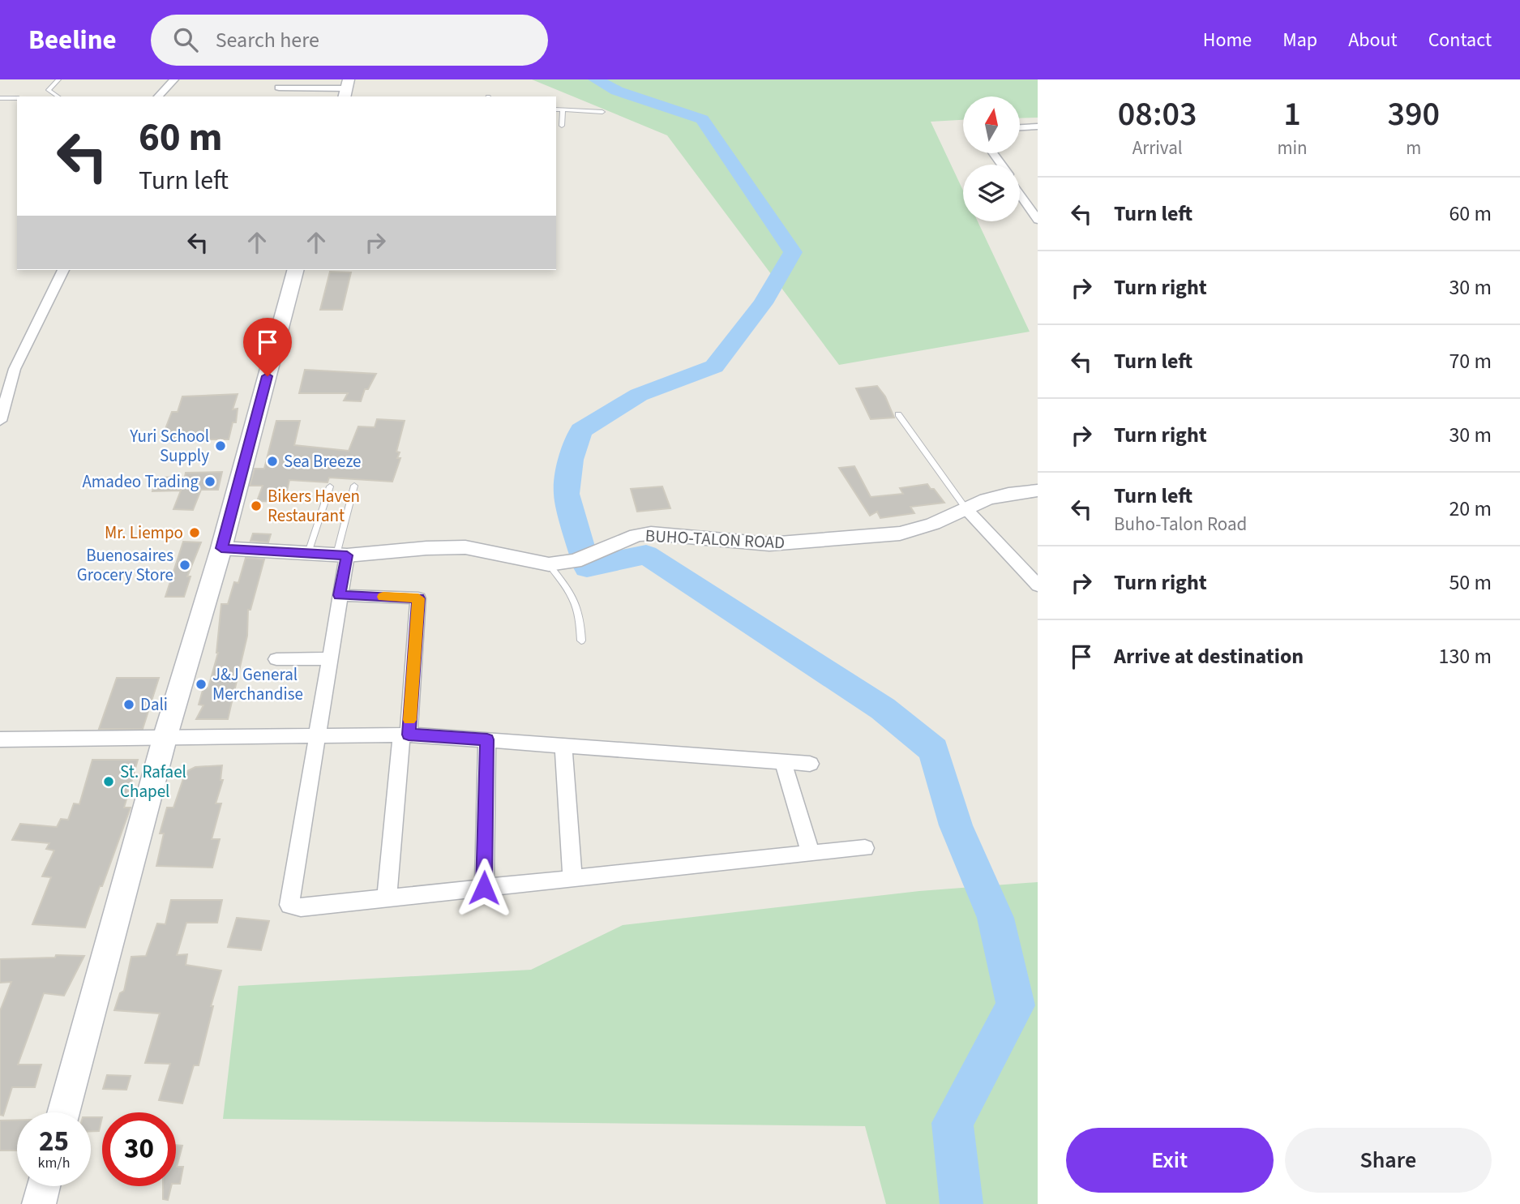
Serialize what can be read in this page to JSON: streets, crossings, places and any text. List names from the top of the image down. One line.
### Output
{"streets":{"street":["BUHO-TALON ROAD"]},"places":["Yuri School Supply","Sea Breeze","Amadeo Trading","Bikers Haven Restaurant","Mr. Liempo","Buenosaires Grocery Store","J&J General Merchandise","Dali","St. Rafael Chapel"],"north":"top","page":{"header":"Beeline","search":"Search here","nav":["Home","Map","About","Contact"],"eta":["08:03","Arrival","1","min","390","m"],"turn":["60 m","Turn left"],"list":[{"name":"Turn left","value":"60 m"},{"name":"Turn right","value":"30 m"},{"name":"Turn left","value":"70 m"},{"name":"Turn right","value":"30 m"},{"name":"Turn left","note":"Buho-Talon Road","value":"20 m"},{"name":"Turn right","value":"50 m"},{"name":"Arrive at destination","value":"130 m"}],"speed":"25 km/h","limit":"30","buttons":["Exit","Share"]}}
